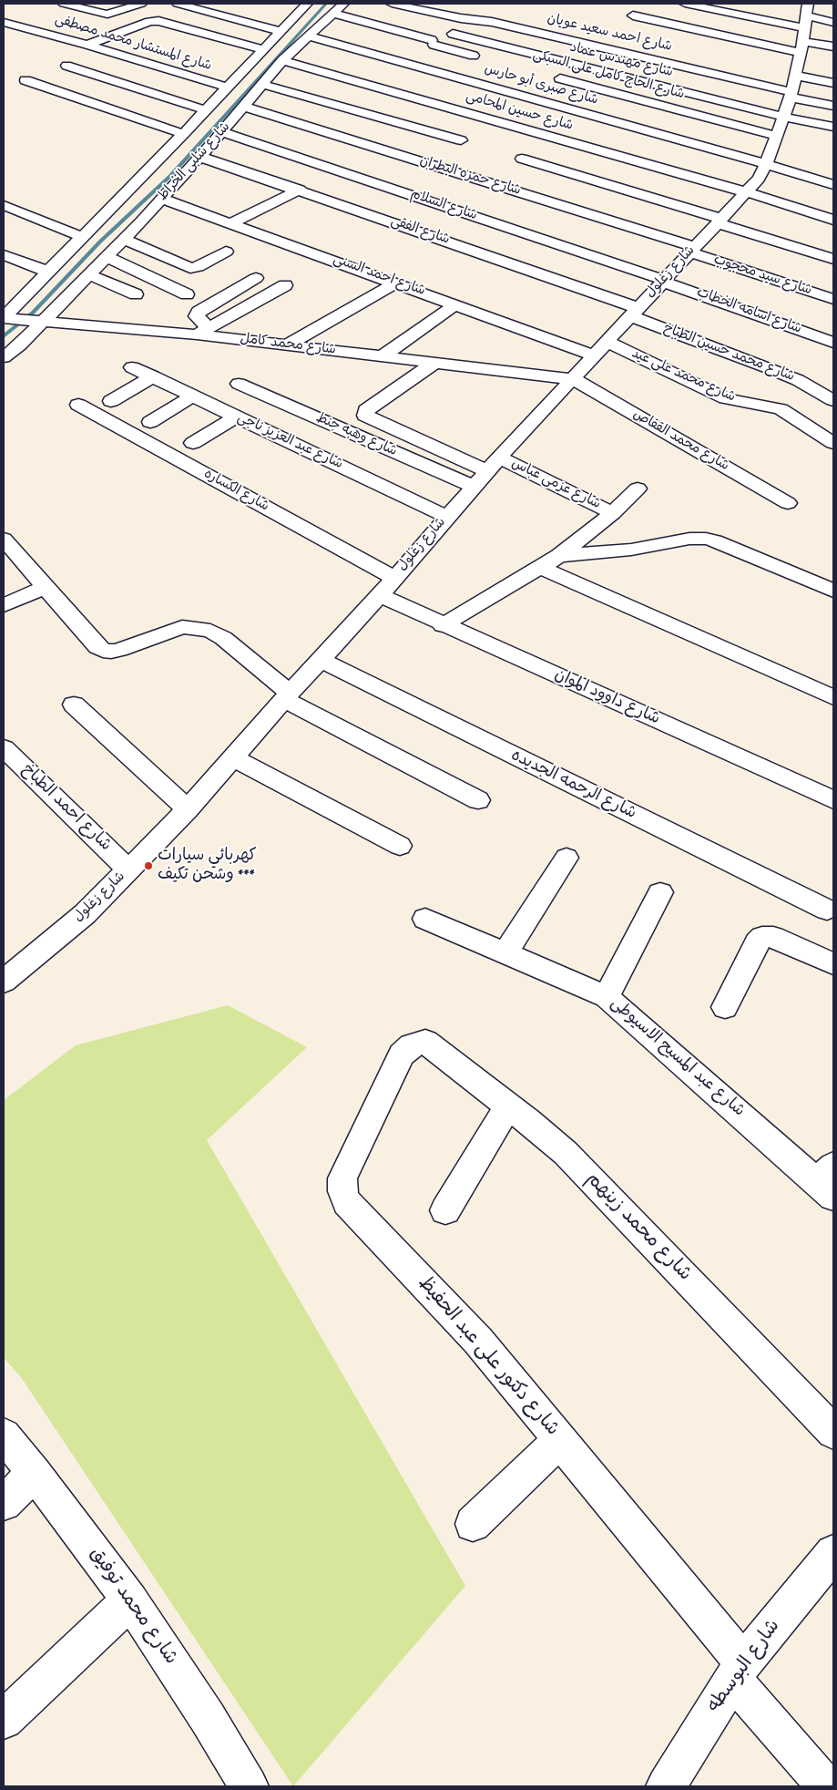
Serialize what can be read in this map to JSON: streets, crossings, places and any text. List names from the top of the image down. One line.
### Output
{"streets":{"street":["شارع احمد سعيد عويان","شارع المستشار محمد مصطفى","شارع مهندس عماد","شارع الحاج كامل على السبكى","شارع صبرى أبو حارس","شارع حسين المحامى","شارع شلبى الخراط","شارع حمزه البطران","شارع السلام","شارع الفقى","شارع زغلول","شارع احمد السنى","شارع سيد محجوب","شارع اسامه الخطاب","شارع محمد كامل","شارع محمد حسين الطباخ","شارع محمد على عيد","شارع وهبه جنط","شارع محمد القفاص","شارع عبد العزيز ناجى","شارع عزمى عباس","شارع الكساره","شارع داوود الموان","شارع الرحمه الجديده","شارع احمد الطباخ","شارع عبد المسيح الاسيوطى","شارع محمد زينهم","شارع دكتور على عبد الحفيظ","شارع محمد توفيق","شارع البوسطه"]},"crossings":[["شارع احمد سعيد عويان","شارع زغلول"],["شارع المستشار محمد مصطفى","شارع شلبى الخراط"],["شارع مهندس عماد","شارع زغلول"],["شارع الحاج كامل على السبكى","شارع زغلول"],["شارع صبرى أبو حارس","شارع شلبى الخراط"],["شارع صبرى أبو حارس","شارع زغلول"],["شارع حسين المحامى","شارع شلبى الخراط"],["شارع حسين المحامى","شارع زغلول"],["شارع شلبى الخراط","شارع حمزه البطران"],["شارع شلبى الخراط","شارع السلام"],["شارع شلبى الخراط","شارع الفقى"],["شارع شلبى الخراط","شارع احمد السنى"],["شارع شلبى الخراط","شارع محمد كامل"],["شارع حمزه البطران","شارع زغلول"],["شارع حمزه البطران","شارع سيد محجوب"],["شارع السلام","شارع زغلول"],["شارع السلام","شارع اسامه الخطاب"],["شارع الفقى","شارع زغلول"],["شارع الفقى","شارع محمد حسين الطباخ"],["شارع زغلول","شارع احمد السنى"],["شارع زغلول","شارع سيد محجوب"],["شارع زغلول","شارع اسامه الخطاب"],["شارع زغلول","شارع محمد كامل"],["شارع زغلول","شارع محمد حسين الطباخ"],["شارع زغلول","شارع محمد على عيد"],["شارع زغلول","شارع وهبه جنط"],["شارع زغلول","شارع محمد القفاص"],["شارع زغلول","شارع عبد العزيز ناجى"],["شارع زغلول","شارع عزمى عباس"],["شارع زغلول","شارع الكساره"],["شارع زغلول","شارع داوود الموان"],["شارع زغلول","شارع الرحمه الجديده"],["شارع زغلول","شارع احمد الطباخ"],["شارع محمد كامل","شارع محمد القفاص"],["شارع محمد كامل","شارع عزمى عباس"],["شارع محمد زينهم","شارع دكتور على عبد الحفيظ"],["شارع دكتور على عبد الحفيظ","شارع البوسطه"]],"places":["كهربائي سيارات وشحن تكيف ***"]}
